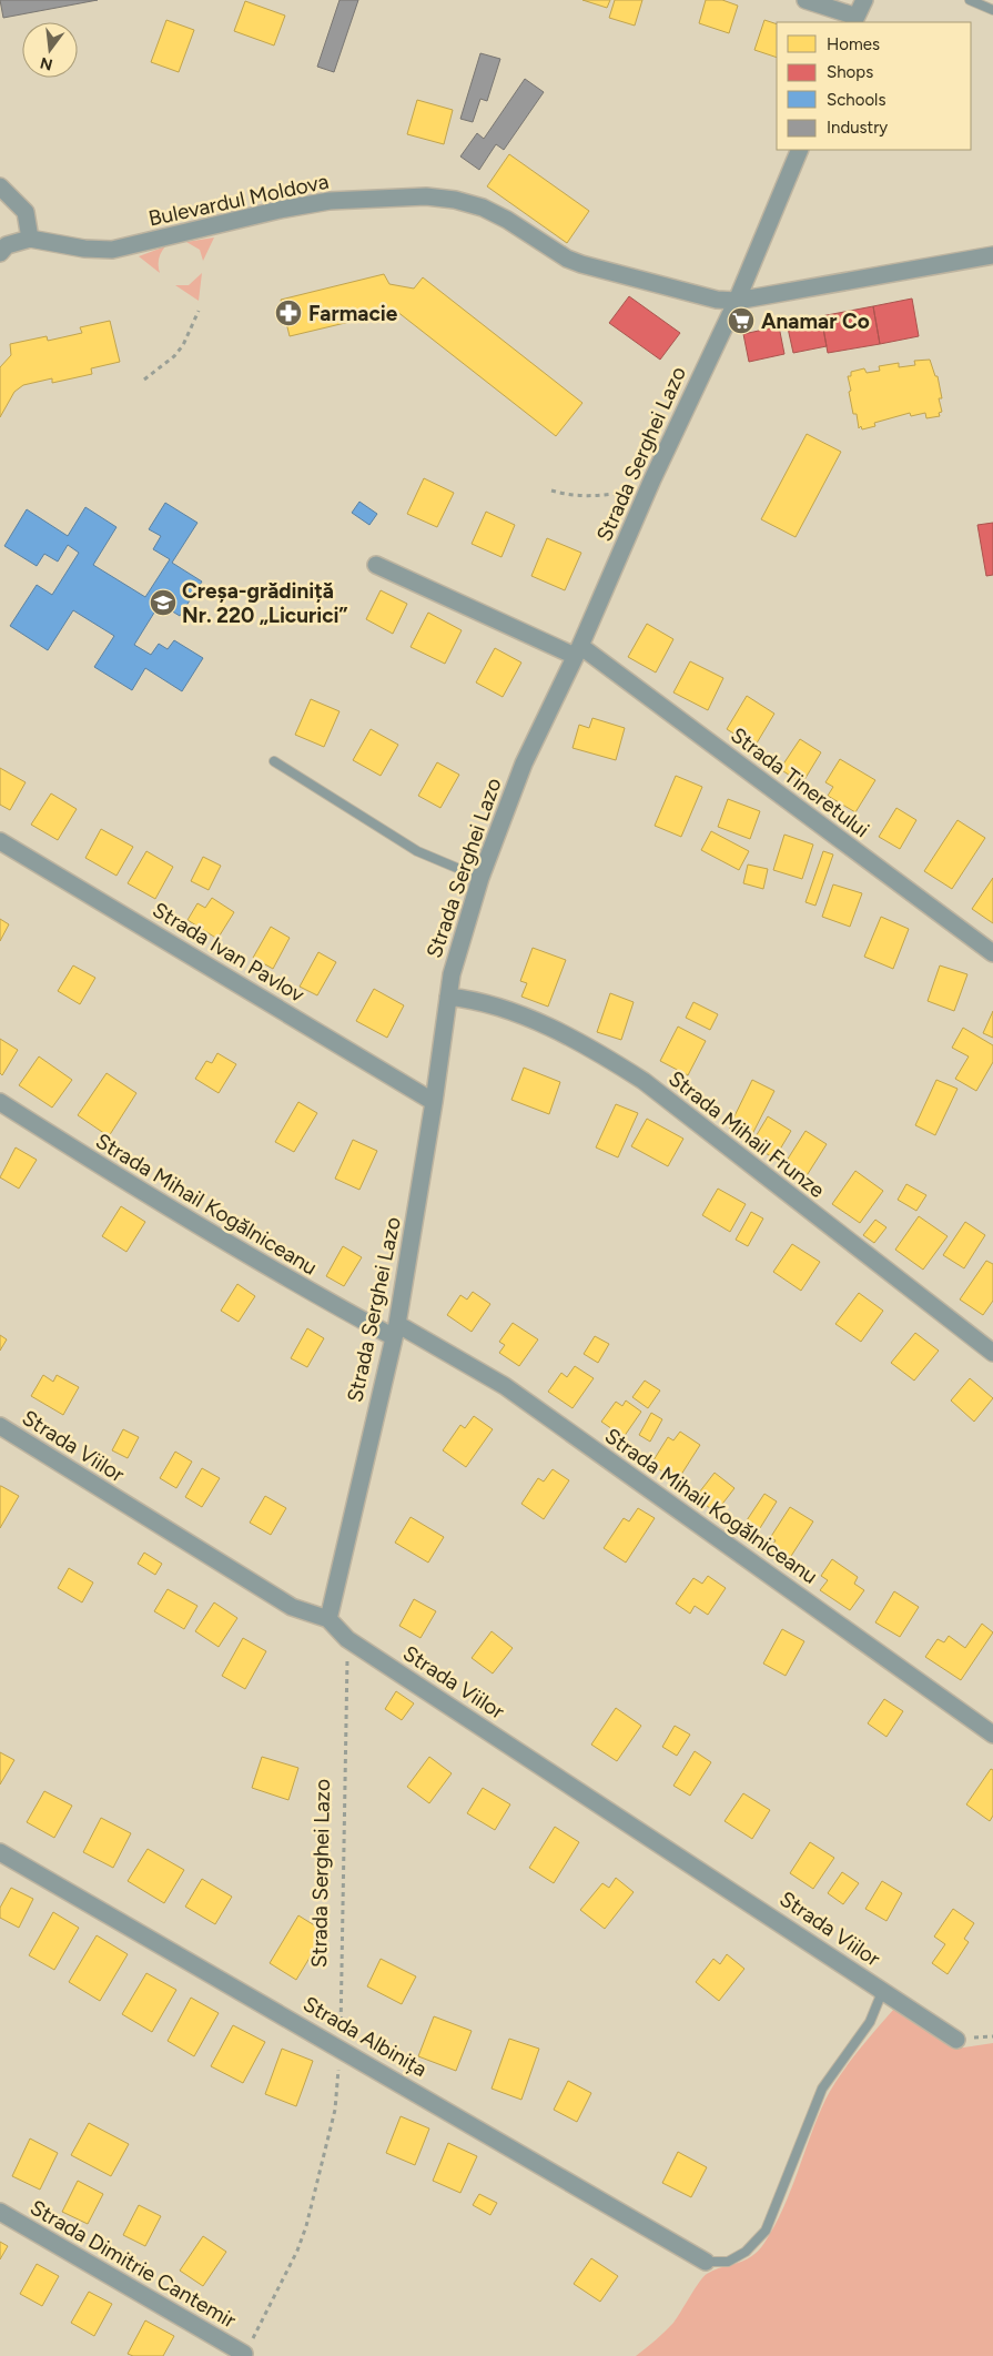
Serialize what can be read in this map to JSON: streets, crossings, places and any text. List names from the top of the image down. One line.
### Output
{"streets":{"street":["Bulevardul Moldova","Strada Serghei Lazo","Strada Tineretului","Strada Ivan Pavlov","Strada Mihail Frunze","Strada Mihail Kogălniceanu","Strada Viilor","Strada Albinița","Strada Dimitrie Cantemir"]},"crossings":[["Bulevardul Moldova","Strada Serghei Lazo"],["Strada Serghei Lazo","Strada Tineretului"],["Strada Serghei Lazo","Strada Ivan Pavlov"],["Strada Serghei Lazo","Strada Mihail Frunze"],["Strada Serghei Lazo","Strada Mihail Kogălniceanu"],["Strada Serghei Lazo","Strada Viilor"],["Strada Serghei Lazo","Strada Albinița"],["Strada Serghei Lazo","Strada Dimitrie Cantemir"],["Strada Viilor","Strada Albinița"]],"places":{"pharmacy":["Farmacie"],"supermarket":["Anamar Co"],"school or university":["Creșa-grădiniță Nr. 220 „Licurici”"]},"legend":["Homes","Shops","Schools","Industry"],"north":"bottom"}
